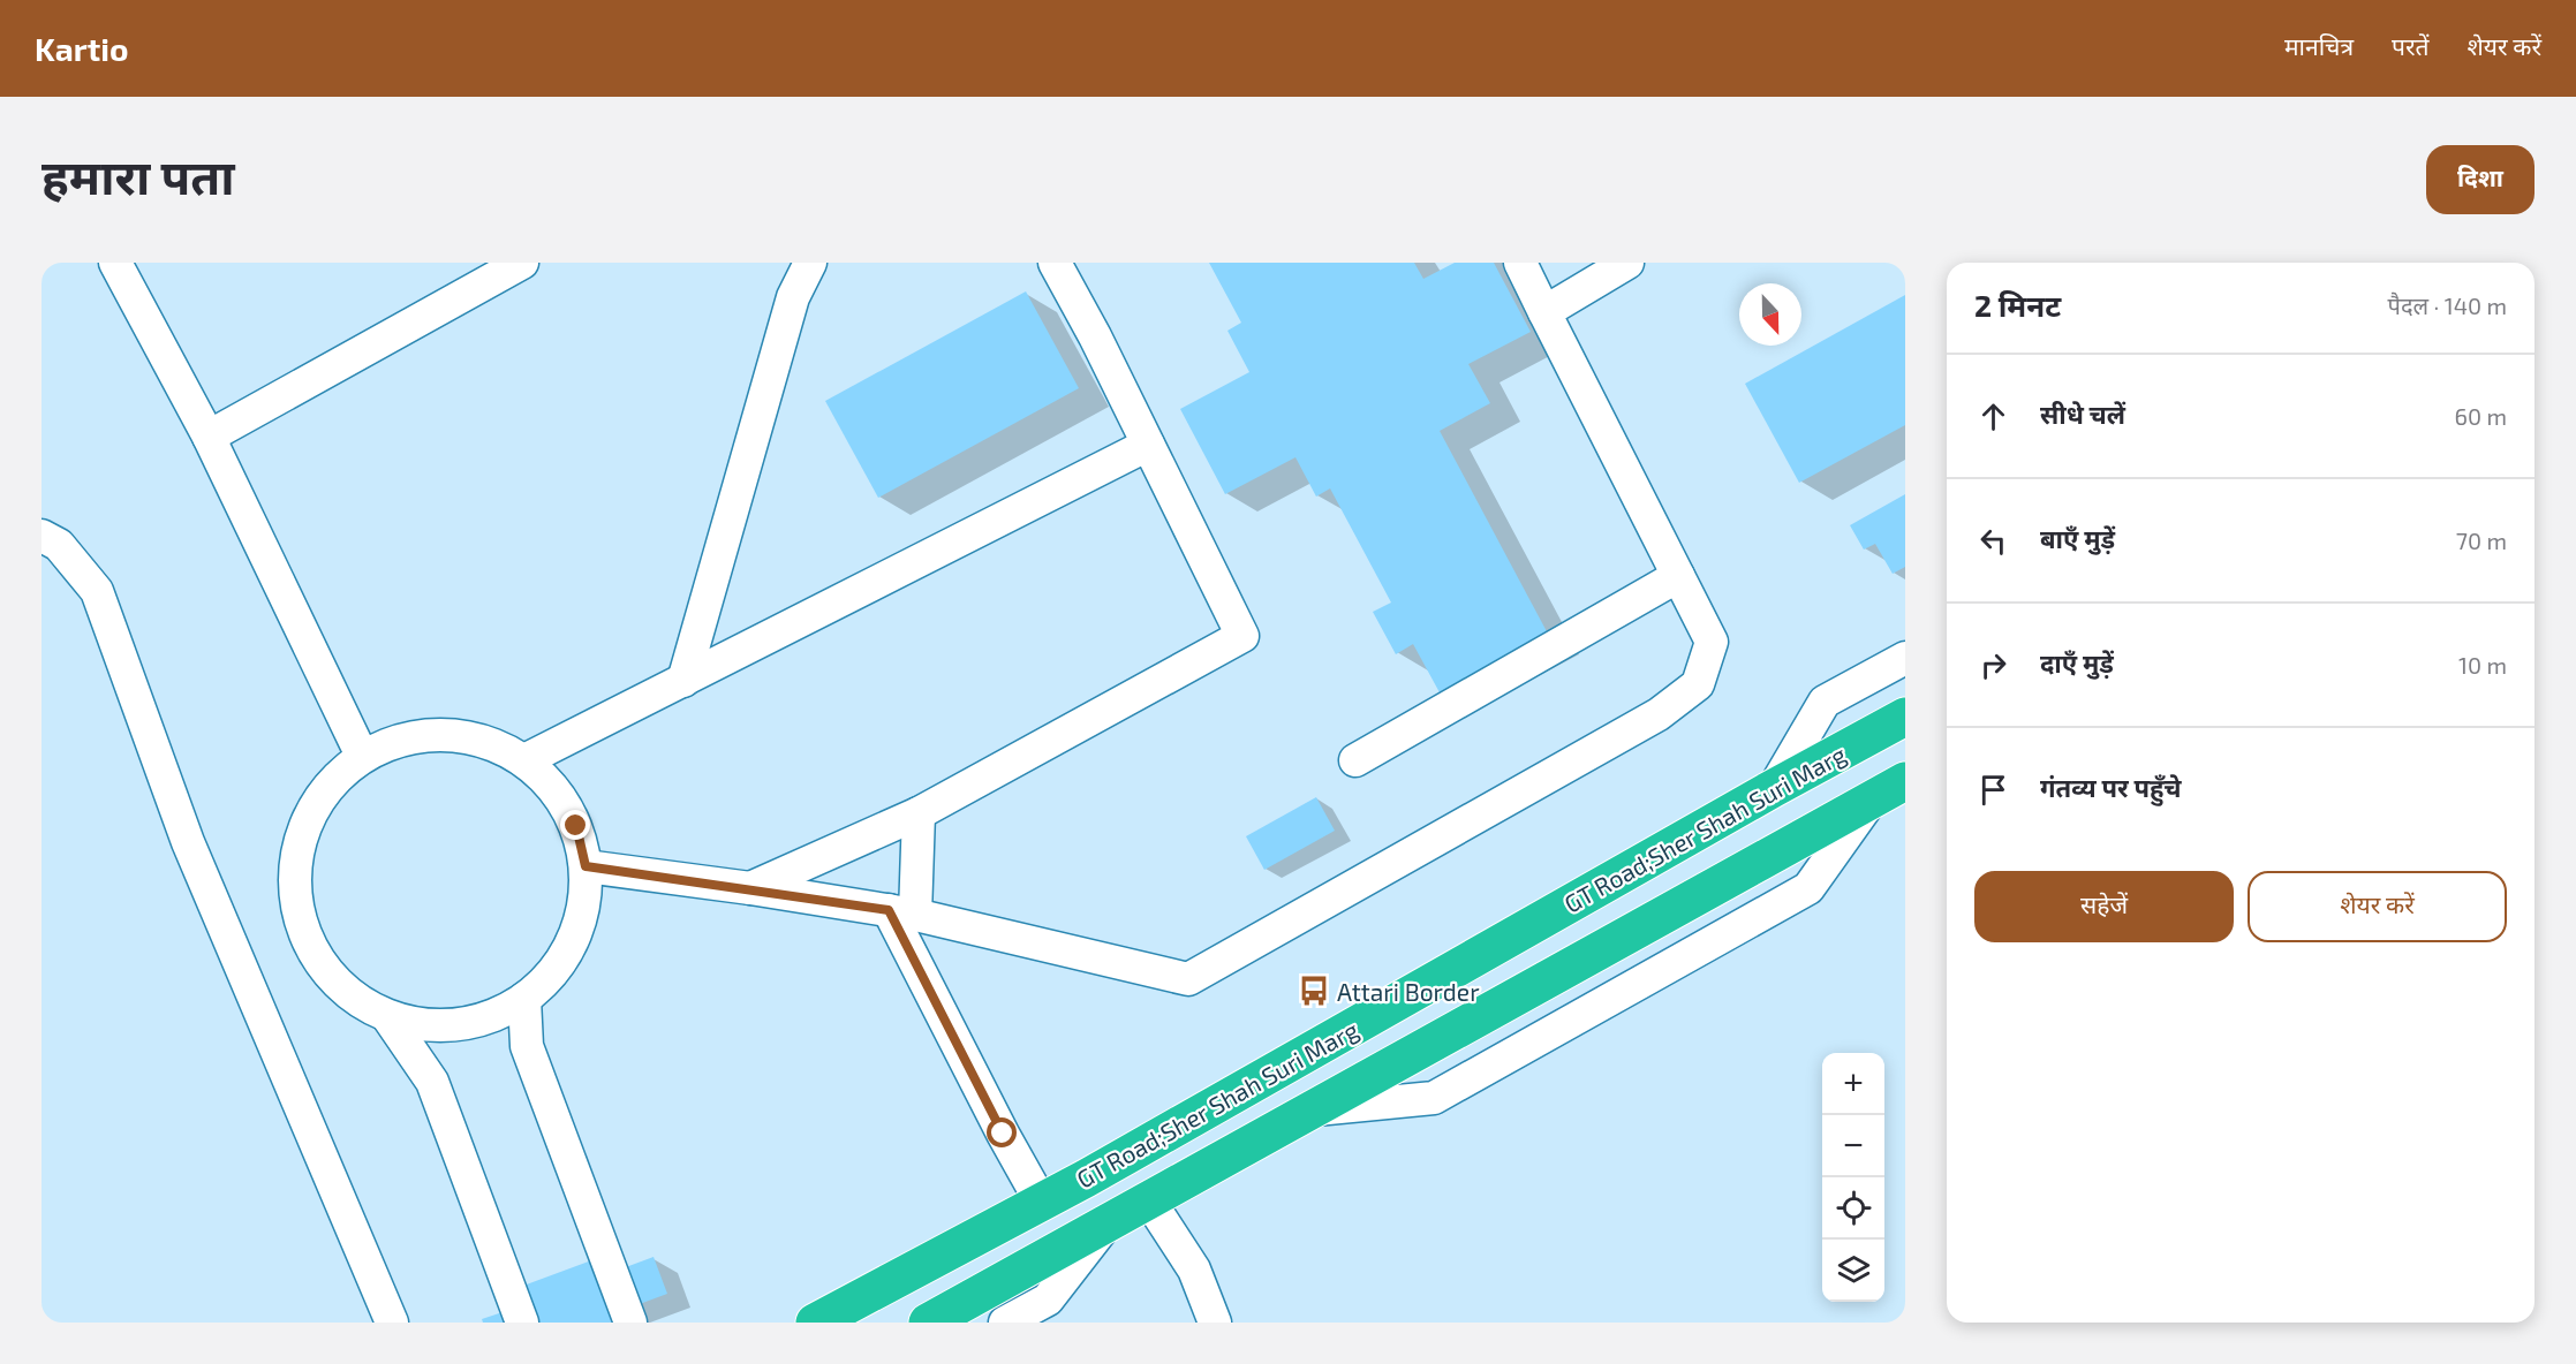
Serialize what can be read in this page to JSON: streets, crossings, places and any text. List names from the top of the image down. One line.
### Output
{"streets":{"highway":["GT Road;Sher Shah Suri Marg"]},"places":{"bus stop":["Attari Border"]},"north":"bottom","page":{"header":"Kartio","nav":["मानचित्र","परतें","शेयर करें"],"buttons":["दिशा",["सहेजें","शेयर करें"]],"title":"हमारा पता","heading":["2 मिनट","पैदल · 140 m"],"list":[["सीधे चलें","60 m"],["बाएँ मुड़ें","70 m"],["दाएँ मुड़ें","10 m"],"गंतव्य पर पहुँचे"],"map_buttons":["+","−"]}}
